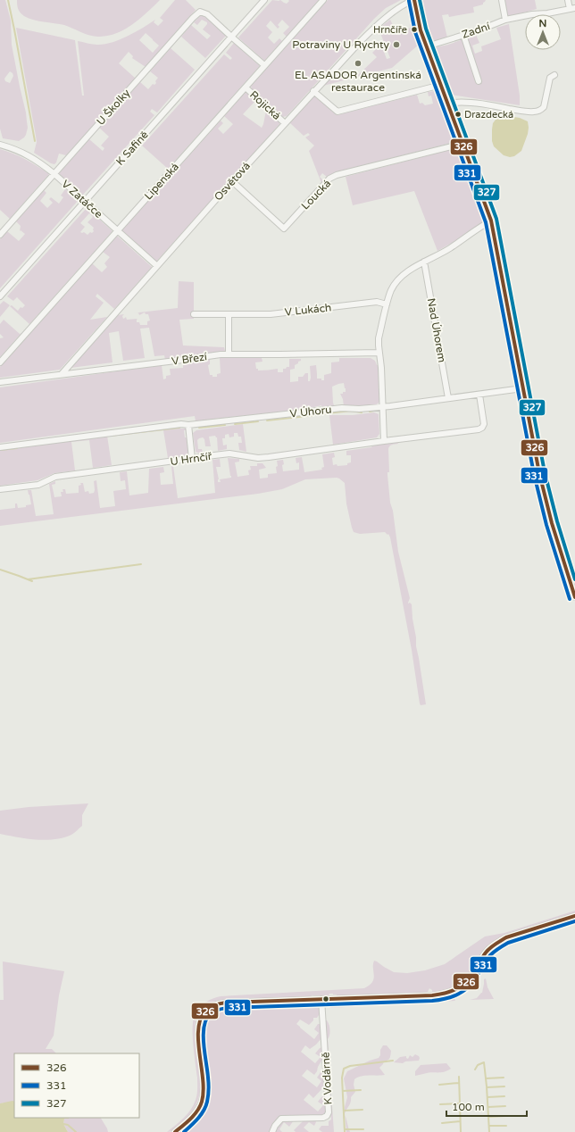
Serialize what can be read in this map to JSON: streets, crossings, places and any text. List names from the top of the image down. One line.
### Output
{"streets":{"street":["Zadní","Rojická","U Školky","K Safině","Lipenská","Osvětová","Loucká","V Zatáčce","V Lukách","Nad Úhorem","V Březí","V Úhoru","U Hrnčíř","K Vodárně"]},"crossings":[["Rojická","Lipenská"],["Rojická","Osvětová"],["U Školky","K Safině"],["U Školky","V Zatáčce"],["K Safině","V Zatáčce"],["Lipenská","V Zatáčce"],["Osvětová","Loucká"],["Osvětová","V Zatáčce"],["Osvětová","V Březí"],["Nad Úhorem","V Úhoru"],["V Úhoru","U Hrnčíř"]],"places":["Hrnčíře","Potraviny U Rychty","EL ASADOR Argentinská restaurace","Drazdecká"],"lines":["transit line 326","transit line 327","transit line 331"],"legend":["326","331","327"],"scale_bar":"100 m","north":"top"}
